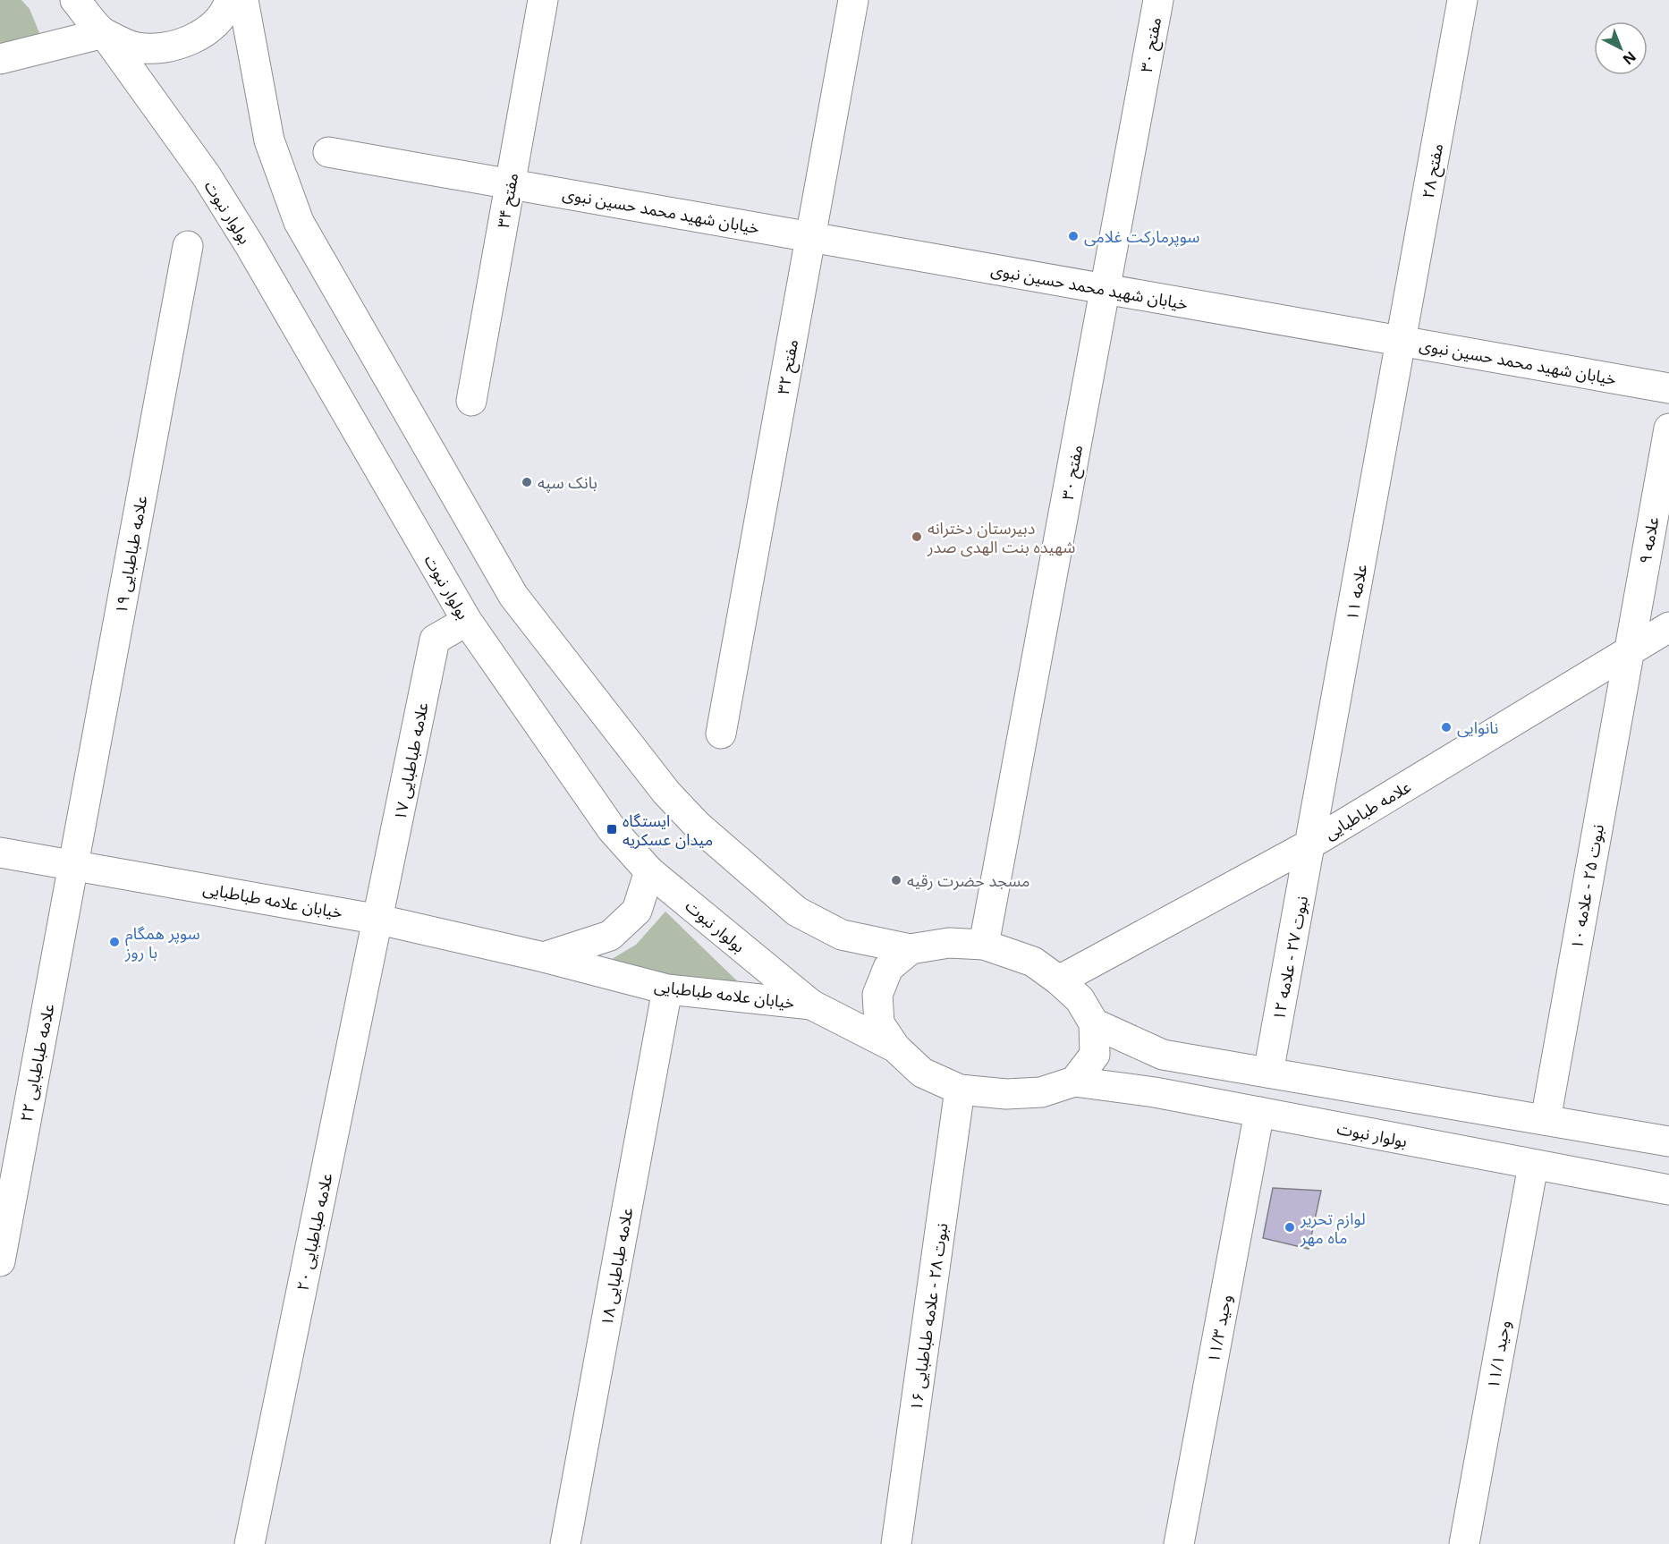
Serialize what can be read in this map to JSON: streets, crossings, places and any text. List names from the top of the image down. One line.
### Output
{"streets":{"street":["مفتح ۳۰","مفتح ۲۸","مفتح ۳۴","خیابان شهید محمد حسین نبوی","بولوار نبوت","مفتح ۳۲","علامه ۹","علامه طباطبایی ۱۹","علامه ۱۱","علامه طباطبایی ۱۷","علامه طباطبایی","نبوت ۲۵ - علامه ۱۰","خیابان علامه طباطبایی","نبوت ۲۷ - علامه ۱۲","علامه طباطبایی ۲۲","علامه طباطبایی ۲۰","علامه طباطبایی ۱۸","نبوت ۲۸ - علامه طباطبایی ۱۶","وحید ۱۱/۳","وحید ۱۱/۱"]},"crossings":[["مفتح ۳۰","خیابان شهید محمد حسین نبوی"],["مفتح ۳۰","بولوار نبوت"],["مفتح ۳۰","علامه طباطبایی"],["مفتح ۳۰","نبوت ۲۸ - علامه طباطبایی ۱۶"],["مفتح ۲۸","خیابان شهید محمد حسین نبوی"],["مفتح ۲۸","علامه ۱۱"],["مفتح ۳۴","خیابان شهید محمد حسین نبوی"],["خیابان شهید محمد حسین نبوی","مفتح ۳۲"],["خیابان شهید محمد حسین نبوی","علامه ۱۱"],["بولوار نبوت","علامه طباطبایی ۱۷"],["بولوار نبوت","علامه طباطبایی"],["بولوار نبوت","خیابان علامه طباطبایی"],["بولوار نبوت","نبوت ۲۸ - علامه طباطبایی ۱۶"],["بولوار نبوت","وحید ۱۱/۳"],["بولوار نبوت","وحید ۱۱/۱"],["علامه ۹","علامه طباطبایی"],["علامه ۹","نبوت ۲۵ - علامه ۱۰"],["علامه طباطبایی ۱۹","خیابان علامه طباطبایی"],["علامه طباطبایی ۱۹","علامه طباطبایی ۲۲"],["علامه ۱۱","علامه طباطبایی"],["علامه ۱۱","نبوت ۲۷ - علامه ۱۲"],["علامه طباطبایی ۱۷","خیابان علامه طباطبایی"],["علامه طباطبایی ۱۷","علامه طباطبایی ۲۰"],["علامه طباطبایی","نبوت ۲۵ - علامه ۱۰"],["علامه طباطبایی","نبوت ۲۷ - علامه ۱۲"],["علامه طباطبایی","نبوت ۲۸ - علامه طباطبایی ۱۶"],["خیابان علامه طباطبایی","علامه طباطبایی ۲۲"],["خیابان علامه طباطبایی","علامه طباطبایی ۲۰"],["خیابان علامه طباطبایی","علامه طباطبایی ۱۸"]],"places":{"other":["سوپرمارکت غلامی","بانک سپه","دبیرستان دخترانه شهیده بنت الهدی صدر","نانوایی","مسجد حضرت رقیه","سوپر همگام با روز","لوازم تحریر ماه مهر"],"transit":["ایستگاه میدان عسکریه"]},"north":"bottom right"}
